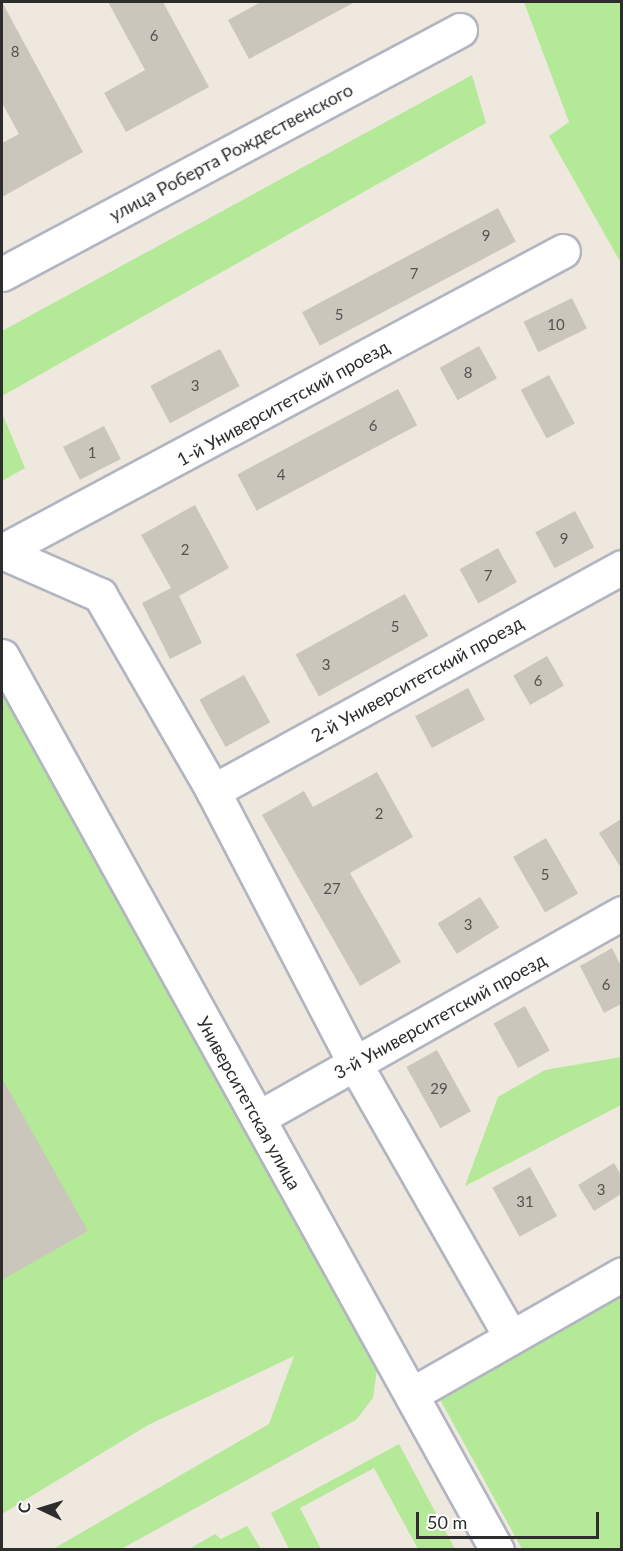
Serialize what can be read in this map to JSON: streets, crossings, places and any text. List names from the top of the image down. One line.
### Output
{"streets":{"street":["улица Роберта Рождественского","1-й Университетский проезд","2-й Университетский проезд","3-й Университетский проезд","Университетская улица"]},"crossings":[["3-й Университетский проезд","Университетская улица"]],"house_numbers":["6","8","9","7","5","10","8","3","6","1","4","9","2","7","5","3","6","2","5","27","3","6","29","3","31"],"scale_bar":"50 m","north":"left"}
